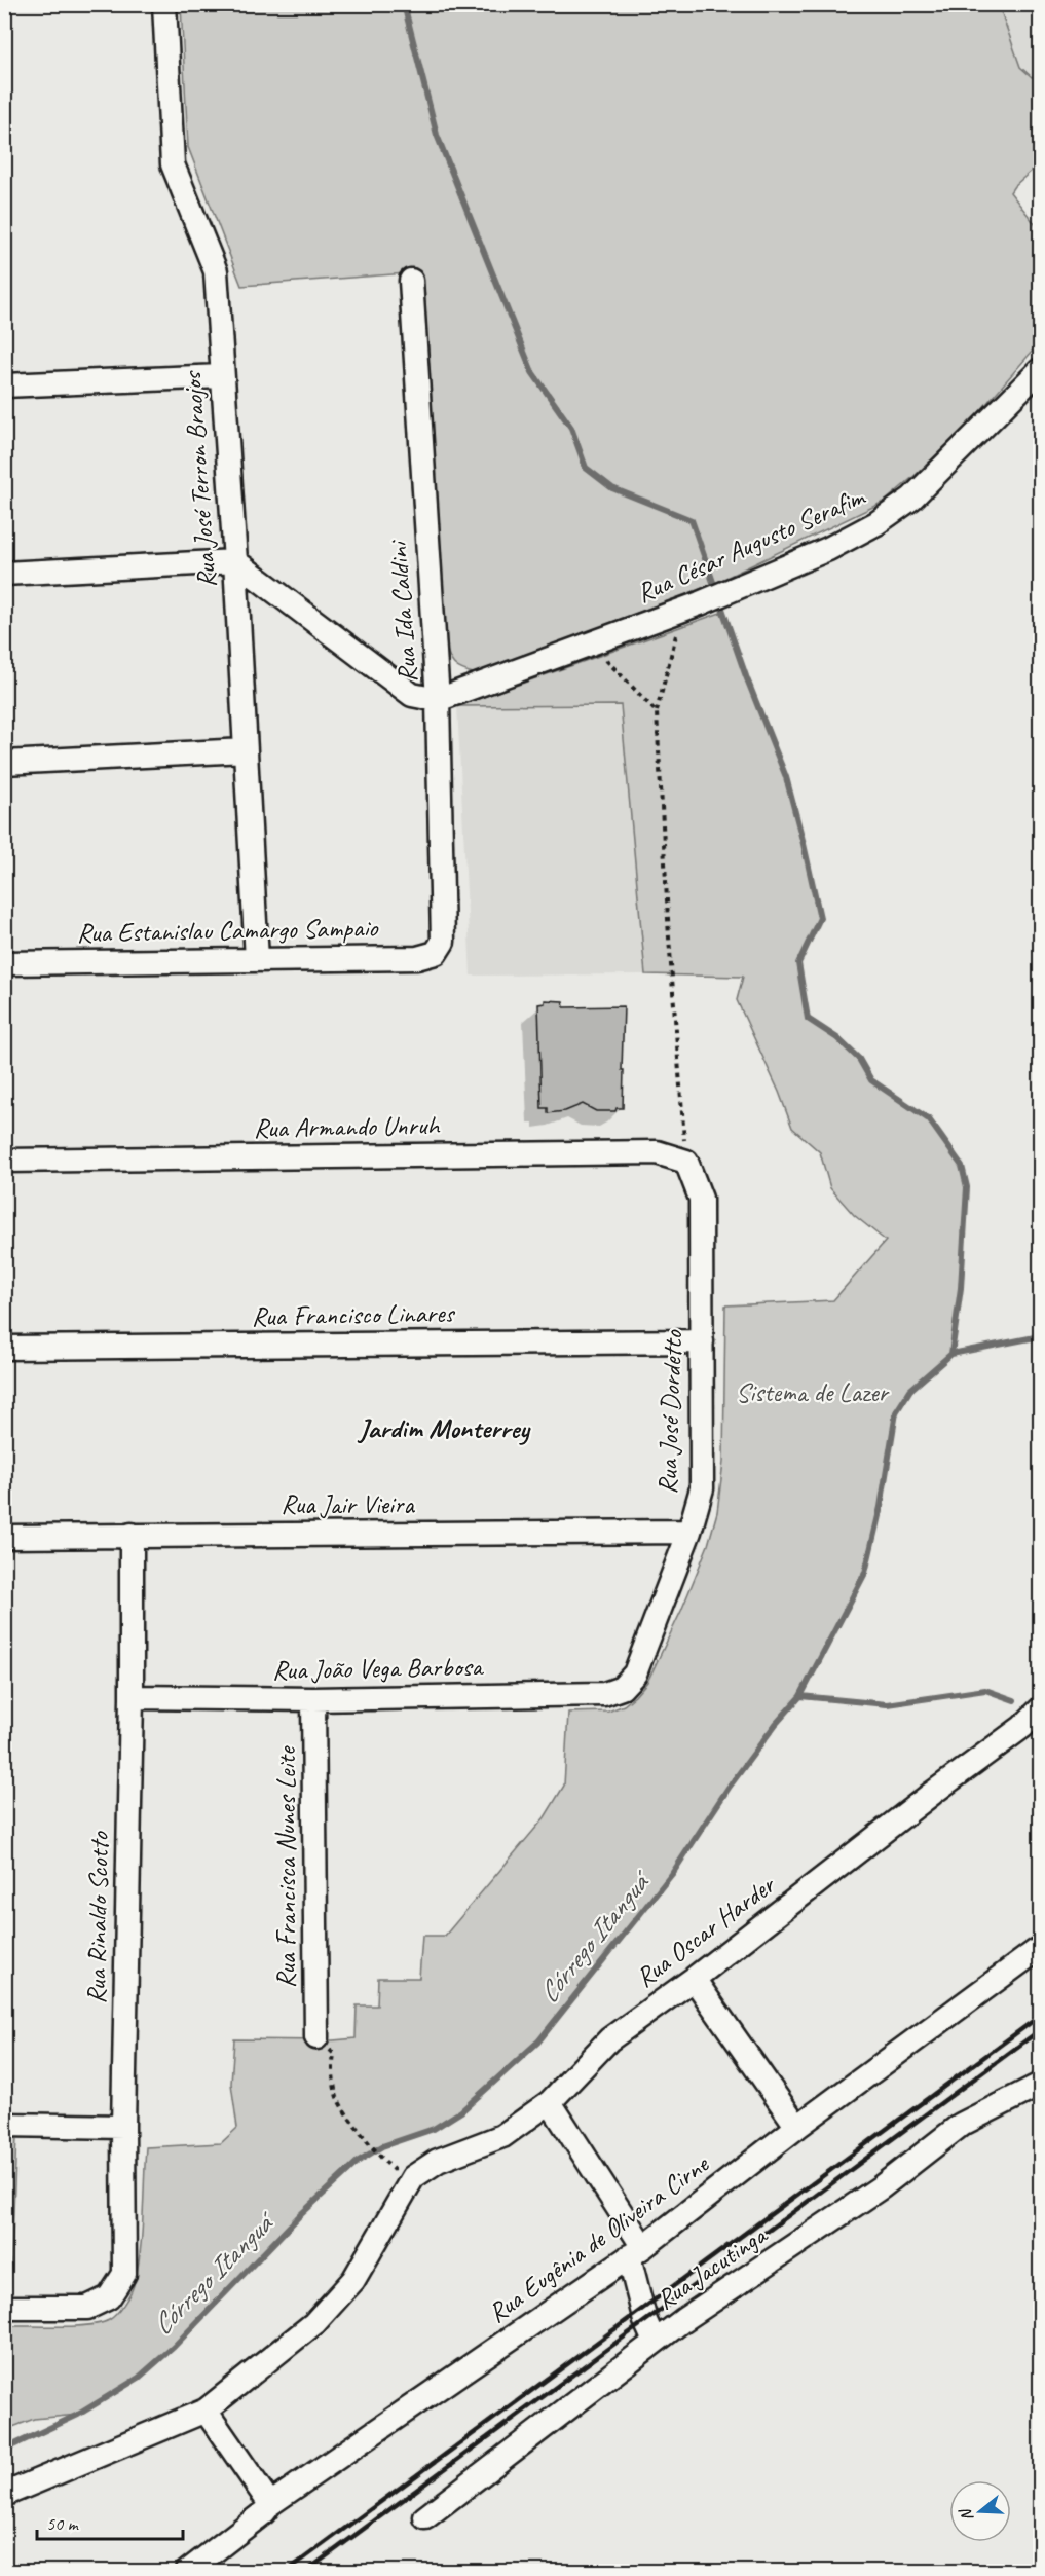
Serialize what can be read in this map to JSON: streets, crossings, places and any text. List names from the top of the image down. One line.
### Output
{"streets":{"street":["Rua José Terron Braojos","Rua César Augusto Serafim","Rua Ida Caldini","Rua Estanislau Camargo Sampaio","Rua Armando Unruh","Rua Francisco Linares","Rua José Dordetto","Rua Jair Vieira","Rua João Vega Barbosa","Rua Francisca Nunes Leite","Rua Rinaldo Scotto","Rua Oscar Harder","Rua Eugênia de Oliveira Cirne","Rua Jacutinga"]},"crossings":[["Rua José Terron Braojos","Rua Estanislau Camargo Sampaio"],["Rua César Augusto Serafim","Rua Ida Caldini"],["Rua Ida Caldini","Rua Estanislau Camargo Sampaio"],["Rua Armando Unruh","Rua José Dordetto"],["Rua Francisco Linares","Rua José Dordetto"],["Rua José Dordetto","Rua Jair Vieira"],["Rua José Dordetto","Rua João Vega Barbosa"],["Rua Jair Vieira","Rua Rinaldo Scotto"],["Rua João Vega Barbosa","Rua Francisca Nunes Leite"],["Rua João Vega Barbosa","Rua Rinaldo Scotto"]],"districts":["Jardim Monterrey"],"water":["Córrego Itanguá"],"parks":["Sistema de Lazer"],"scale_bar":"50 m","north":"left"}
